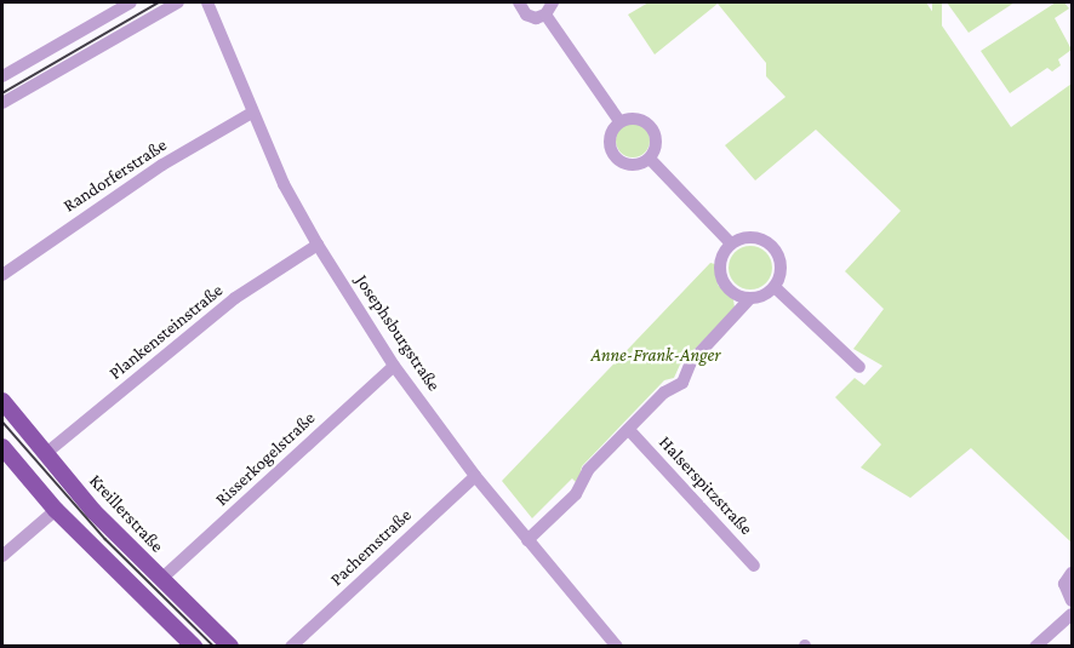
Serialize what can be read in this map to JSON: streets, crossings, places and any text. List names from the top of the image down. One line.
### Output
{"streets":{"main road":["Kreillerstraße"],"street":["Randorferstraße","Plankensteinstraße","Josephsburgstraße","Risserkogelstraße","Halserspitzstraße","Pachemstraße"]},"crossings":[["Randorferstraße","Josephsburgstraße"],["Plankensteinstraße","Josephsburgstraße"],["Plankensteinstraße","Kreillerstraße"],["Josephsburgstraße","Risserkogelstraße"],["Josephsburgstraße","Pachemstraße"],["Risserkogelstraße","Kreillerstraße"]],"parks":["Anne-Frank-Anger"]}
